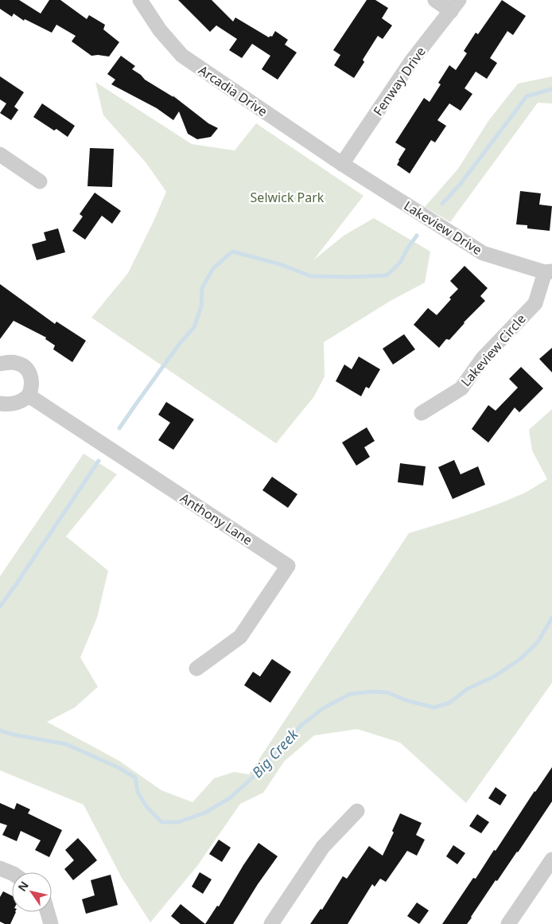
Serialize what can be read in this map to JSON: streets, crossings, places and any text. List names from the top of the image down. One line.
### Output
{"streets":{"street":["Fenway Drive","Arcadia Drive","Lakeview Drive","Lakeview Circle","Anthony Lane"]},"crossings":[["Fenway Drive","Arcadia Drive"],["Fenway Drive","Lakeview Drive"],["Arcadia Drive","Lakeview Drive"],["Lakeview Drive","Lakeview Circle"]],"water":["Big Creek"],"parks":["Selwick Park"],"north":"top left"}
